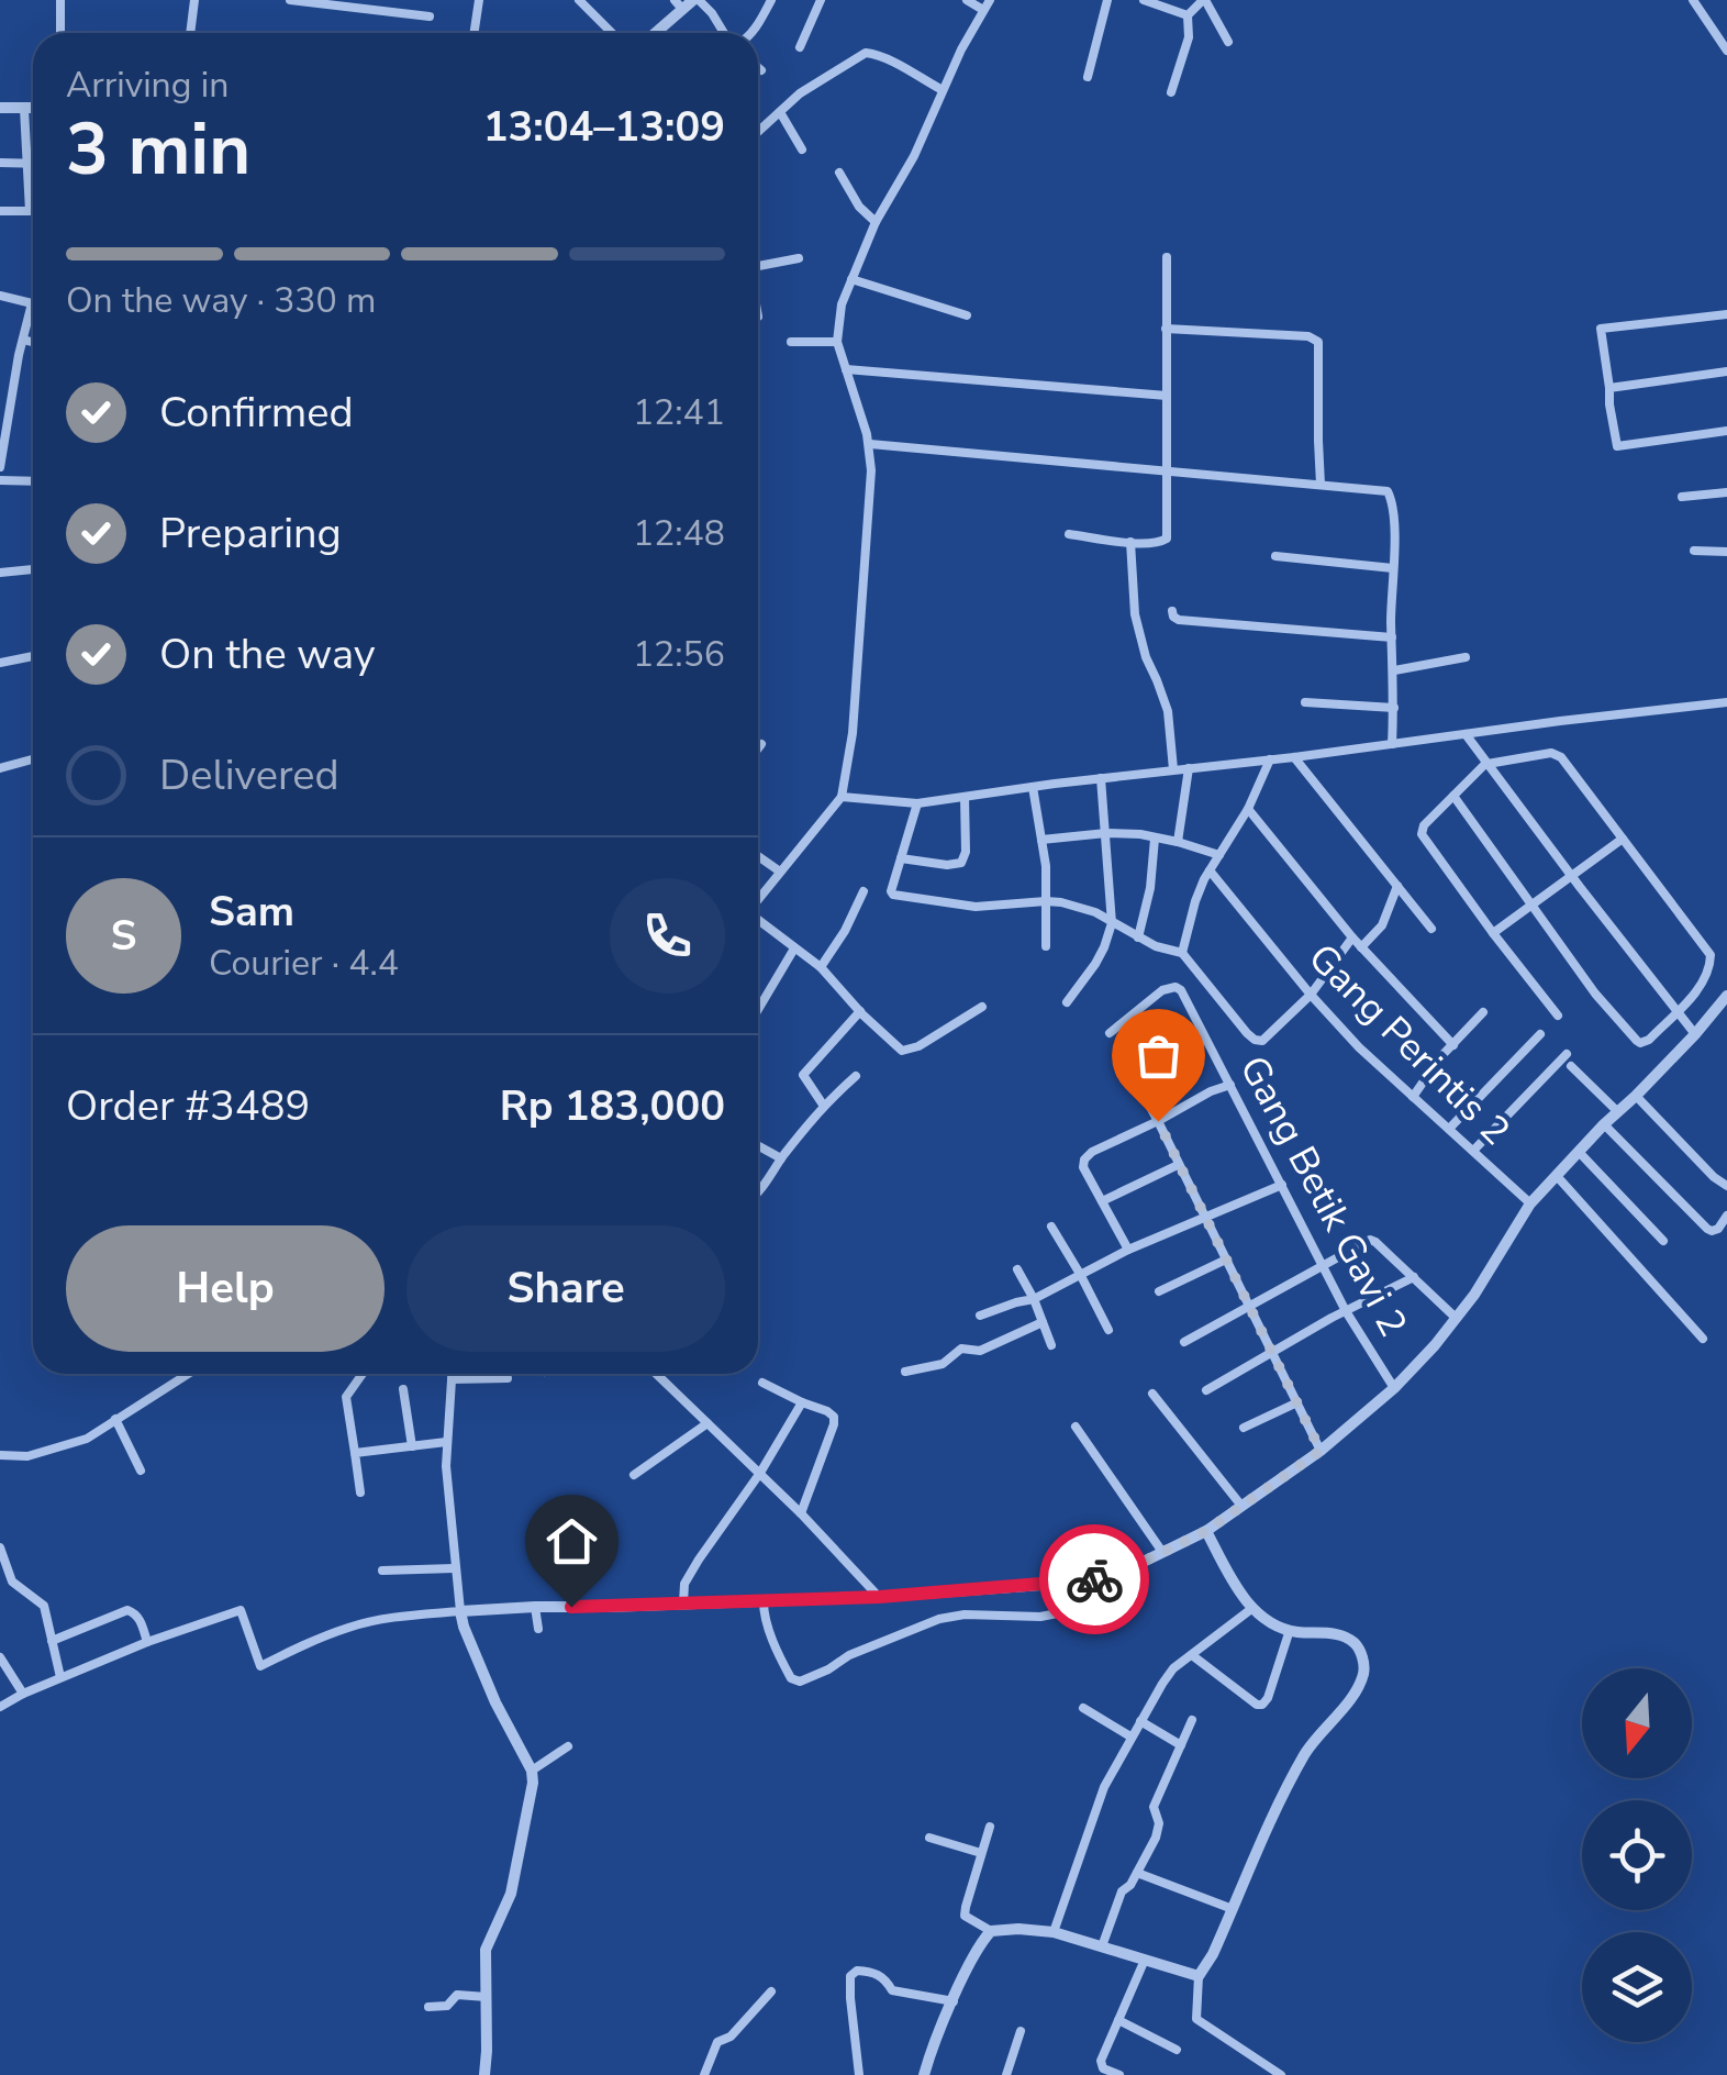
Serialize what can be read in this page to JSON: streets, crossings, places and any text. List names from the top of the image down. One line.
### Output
{"streets":{"street":["Gang Perintis 2","Gang Betik Gavi 2"]},"north":"bottom","page":{"heading":["3 min","Arriving in","13:04–13:09"],"panel":["Sam","Courier · 4.4","Order #3489","Rp 183,000"],"bar":"On the way · 330 m","list":[["Confirmed","12:41"],["Preparing","12:48"],["On the way","12:56"],"Delivered"],"round":"S","buttons":["Help","Share"]}}
